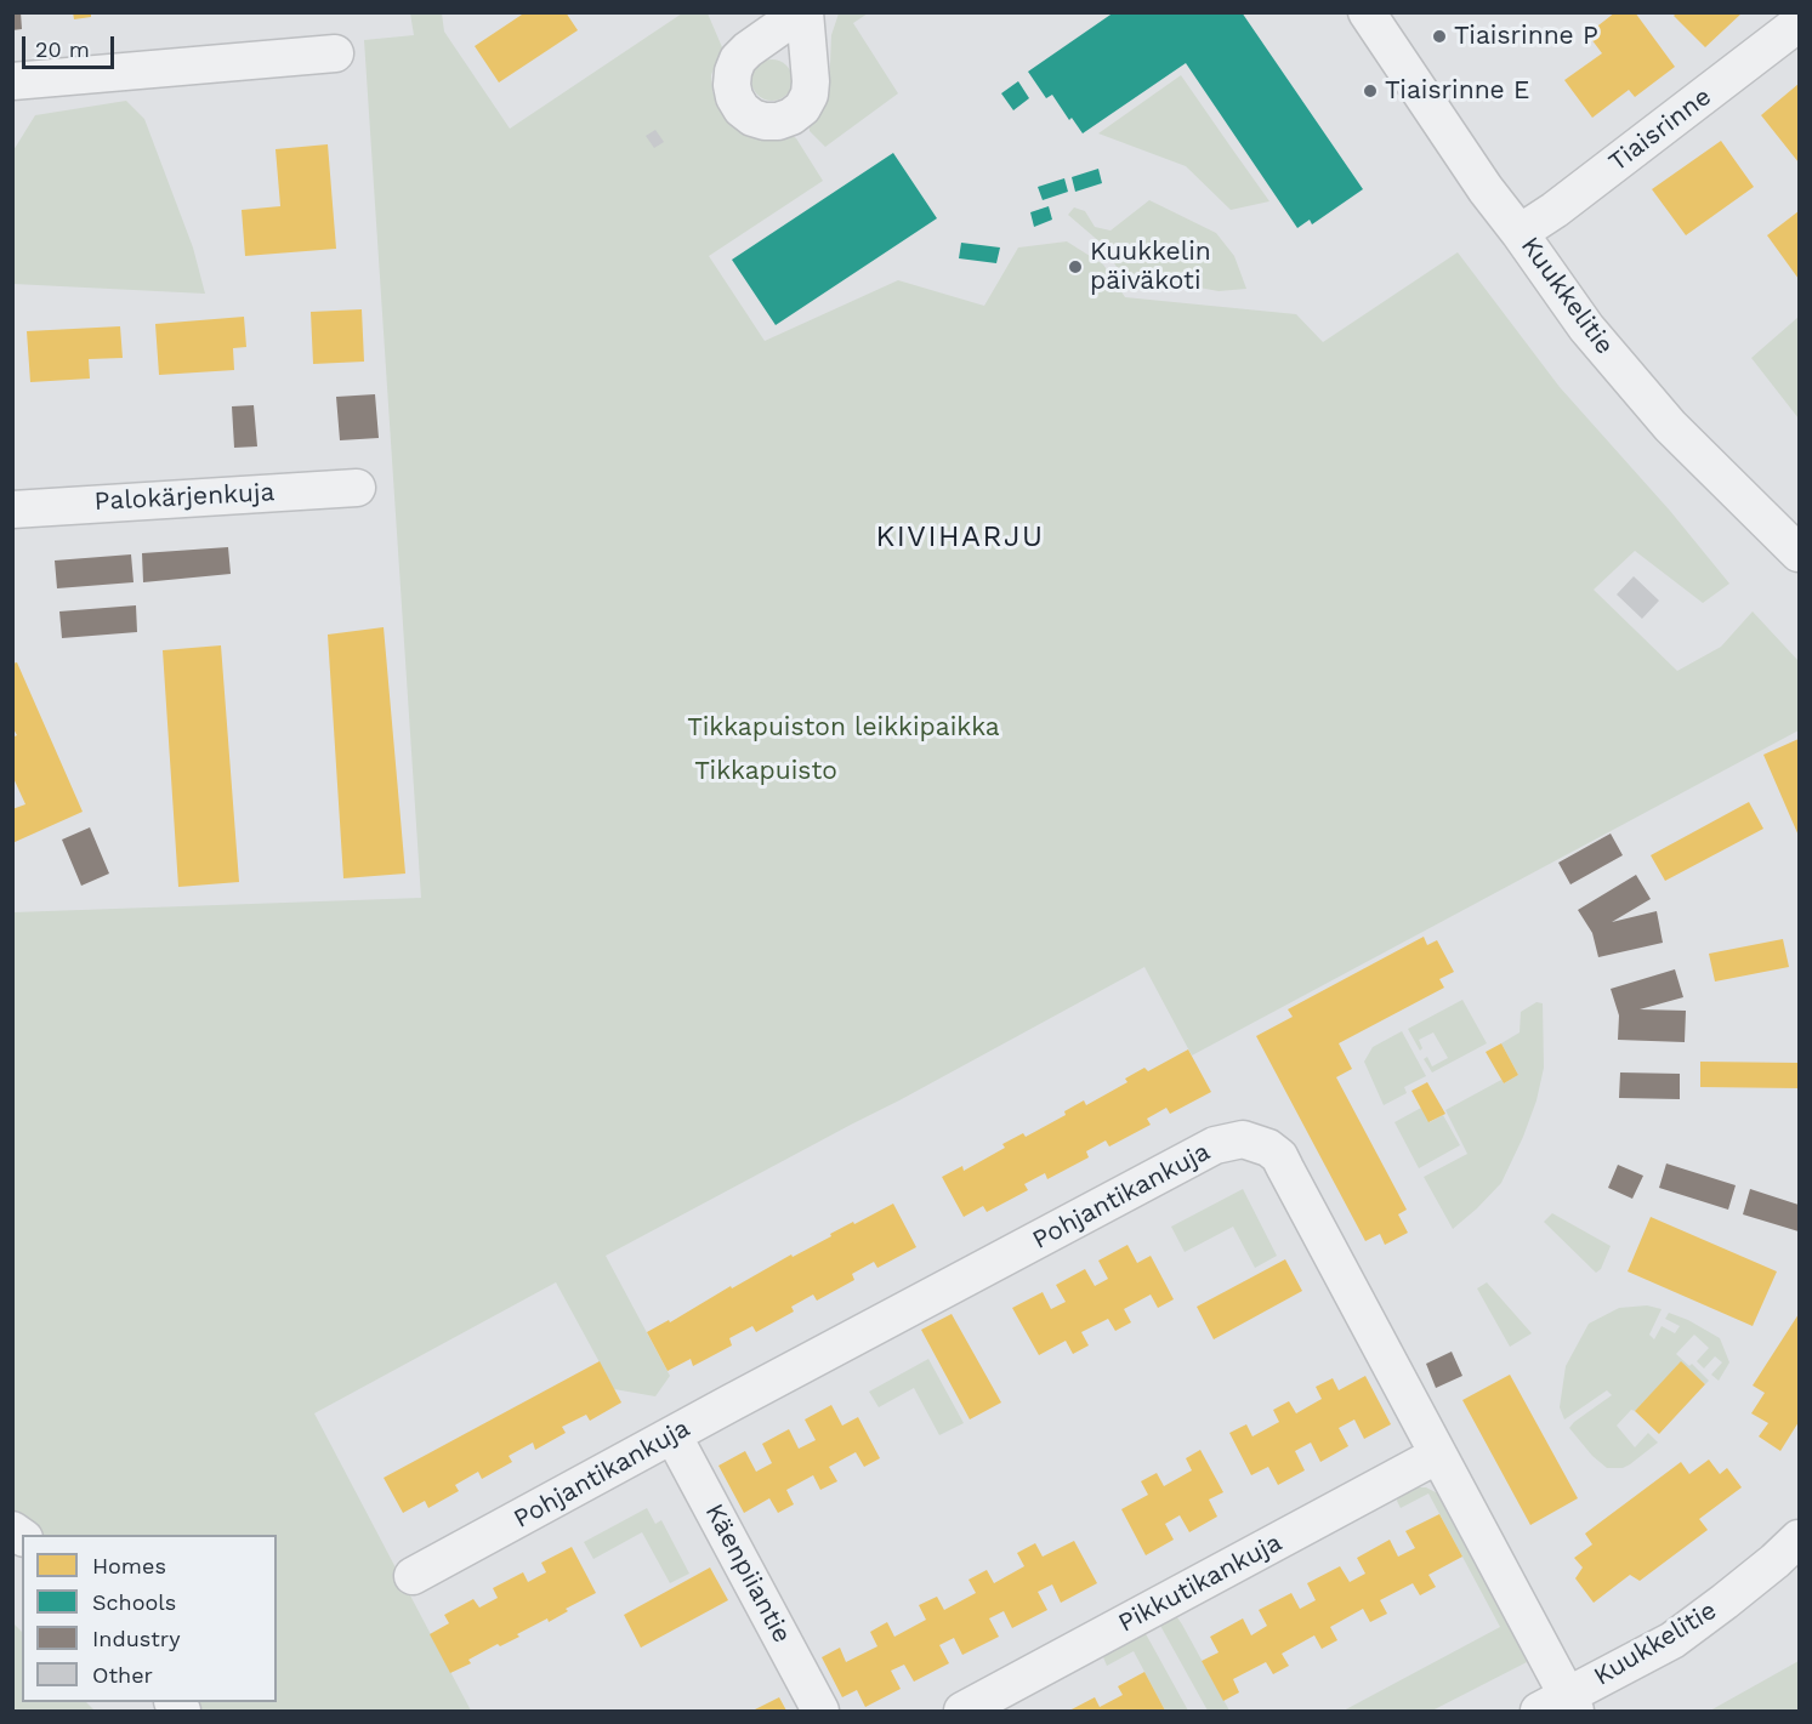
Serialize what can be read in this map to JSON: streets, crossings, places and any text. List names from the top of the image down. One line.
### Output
{"streets":{"street":["Tiaisrinne","Kuukkelitie","Palokärjenkuja","Pohjantikankuja","Käenpiiantie","Pikkutikankuja"]},"crossings":[["Tiaisrinne","Kuukkelitie"],["Kuukkelitie","Pohjantikankuja"],["Pohjantikankuja","Käenpiiantie"],["Pohjantikankuja","Pikkutikankuja"]],"districts":["KIVIHARJU"],"parks":["Tikkapuiston leikkipaikka","Tikkapuisto"],"places":["Tiaisrinne P","Tiaisrinne E","Kuukkelin päiväkoti"],"legend":["Homes","Schools","Industry","Other"],"scale_bar":"20 m"}
